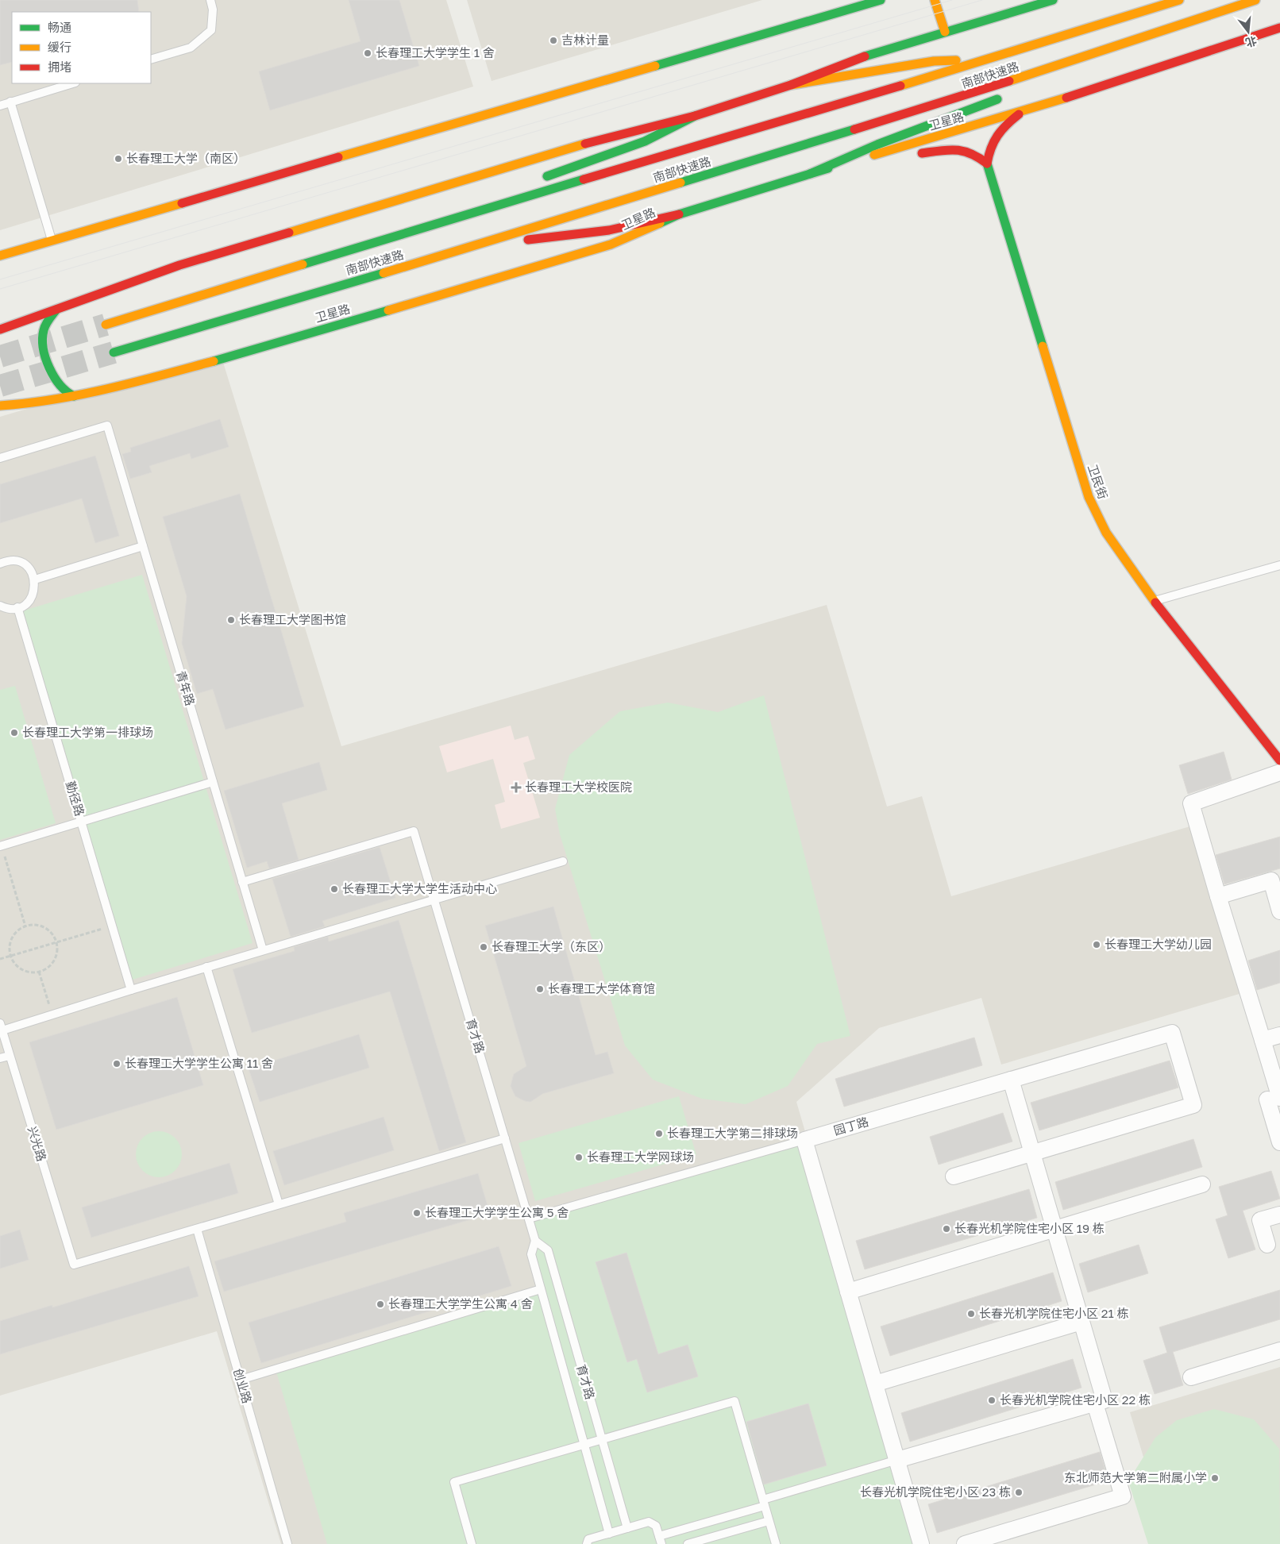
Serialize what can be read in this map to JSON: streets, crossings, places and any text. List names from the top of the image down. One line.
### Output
{"streets":{"main road":["南部快速路","卫星路","卫民街"],"street":["园丁路"],"lane":["青年路","勤径路","育才路","兴光路","创业路"]},"crossings":[["青年路","育才路"],["育才路","园丁路"],["兴光路","创业路"]],"places":{"other":["吉林计量","长春理工大学学生 1 舍","长春理工大学（南区）","长春理工大学图书馆","长春理工大学第一排球场","长春理工大学大学生活动中心","长春理工大学幼儿园","长春理工大学（东区）","长春理工大学体育馆","长春理工大学学生公寓 11 舍","长春理工大学第二排球场","长春理工大学网球场","长春理工大学学生公寓 5 舍","长春光机学院住宅小区 19 栋","长春理工大学学生公寓 4 舍","长春光机学院住宅小区 21 栋","长春光机学院住宅小区 22 栋","东北师范大学第二附属小学","长春光机学院住宅小区 23 栋"],"health":["长春理工大学校医院"]},"legend":["畅通","缓行","拥堵"],"north":"bottom"}
